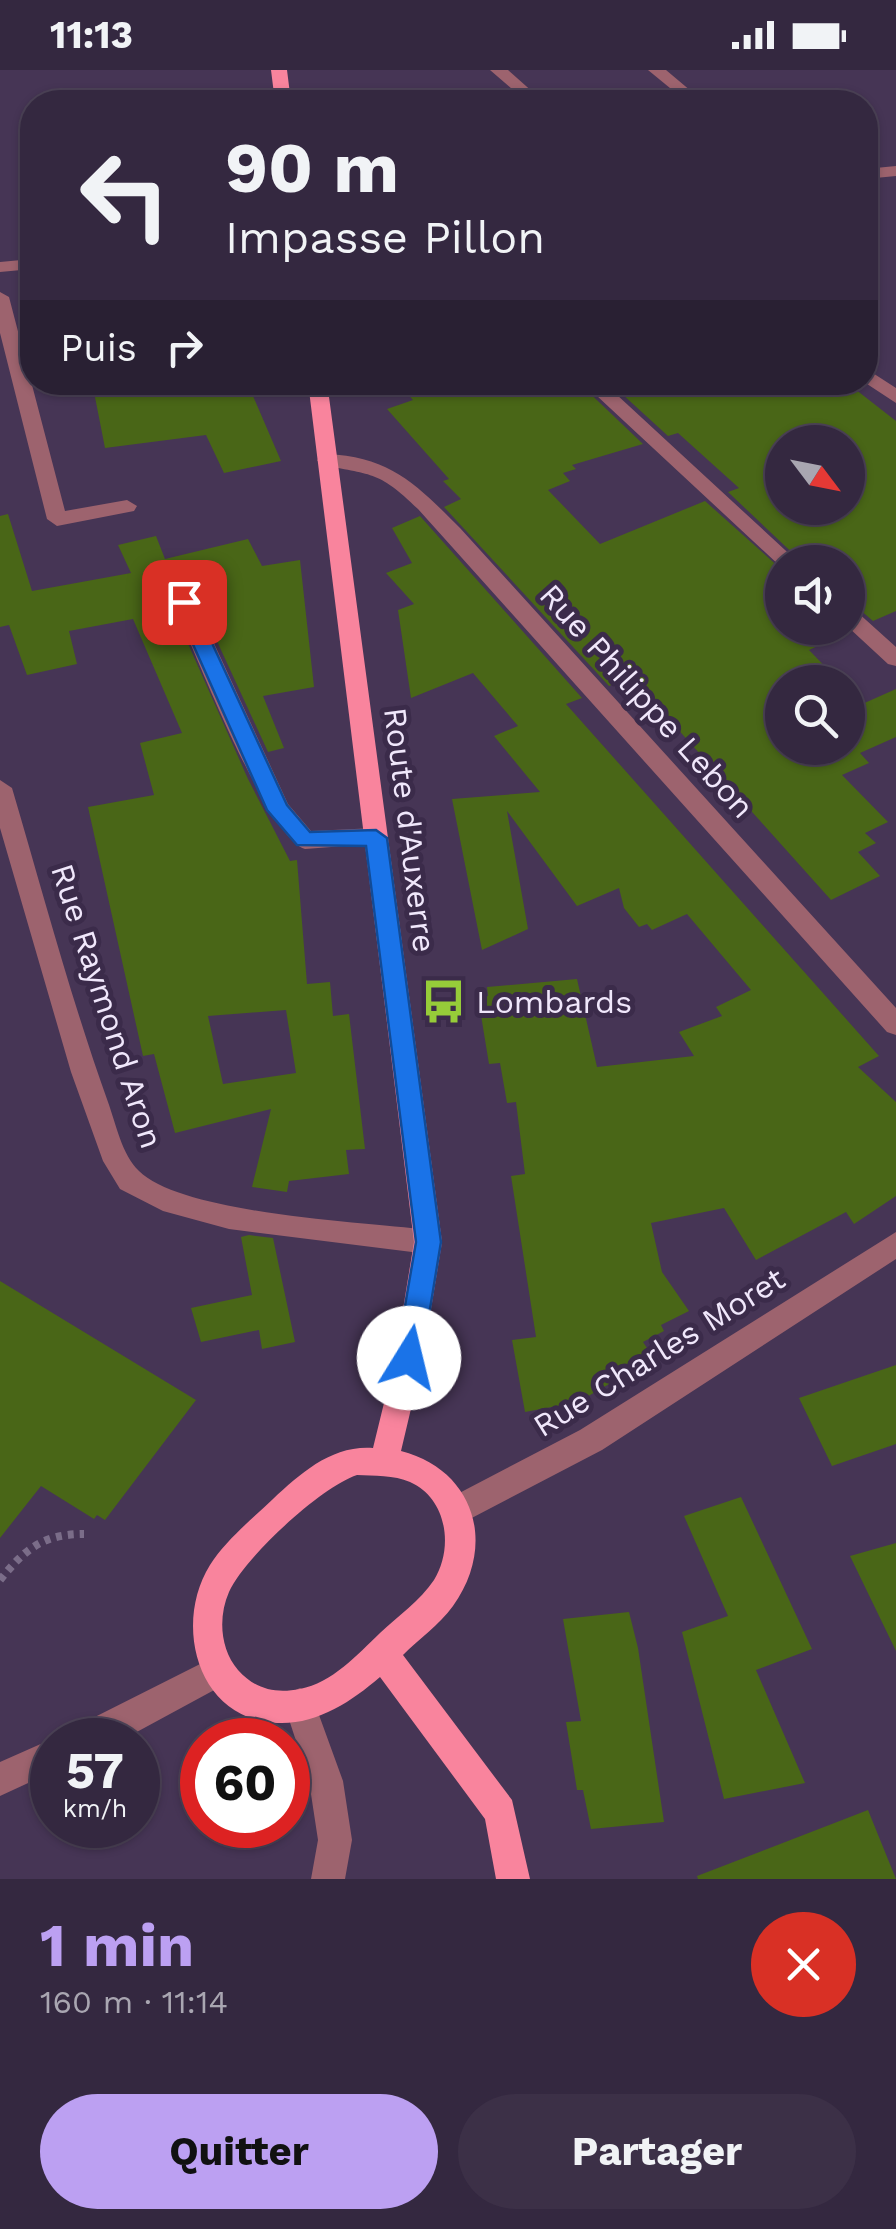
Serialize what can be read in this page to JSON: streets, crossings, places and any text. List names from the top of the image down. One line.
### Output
{"streets":{"main road":["Route d'Auxerre"],"street":["Rue Philippe Lebon","Rue Raymond Aron","Rue Charles Moret"]},"crossings":[["Rue Philippe Lebon","Route d'Auxerre"],["Route d'Auxerre","Rue Raymond Aron"],["Route d'Auxerre","Rue Charles Moret"]],"places":{"bus stop":["Lombards"]},"north":"bottom right","page":{"status":"11:13","turn":["90 m","Impasse Pillon"],"then":"Puis","speed":"57 km/h","limit":"60","heading":["1 min","160 m · 11:14"],"buttons":["Quitter","Partager"]}}
